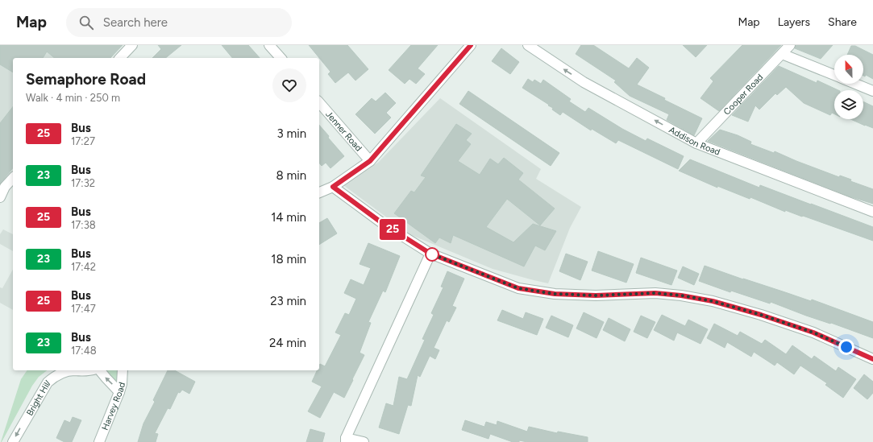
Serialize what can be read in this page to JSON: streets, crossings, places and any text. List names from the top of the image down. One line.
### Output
{"streets":{"street":["Cooper Road","Jenner Road","Addison Road","Bright Hill","Harvey Road"]},"crossings":[["Cooper Road","Addison Road"]],"one_way":["Addison Road","Bright Hill"],"lines":["bus line 25"],"north":"top","page":{"header":"Map","search":"Search here","nav":["Map","Layers","Share"],"on_map":"25","heading":["Semaphore Road","Walk · 4 min · 250 m"],"list":[{"mark":"25","name":"Bus","note":"17:27","value":"3 min"},{"mark":"23","name":"Bus","note":"17:32","value":"8 min"},{"mark":"25","name":"Bus","note":"17:38","value":"14 min"},{"mark":"23","name":"Bus","note":"17:42","value":"18 min"},{"mark":"25","name":"Bus","note":"17:47","value":"23 min"},{"mark":"23","name":"Bus","note":"17:48","value":"24 min"}]}}
